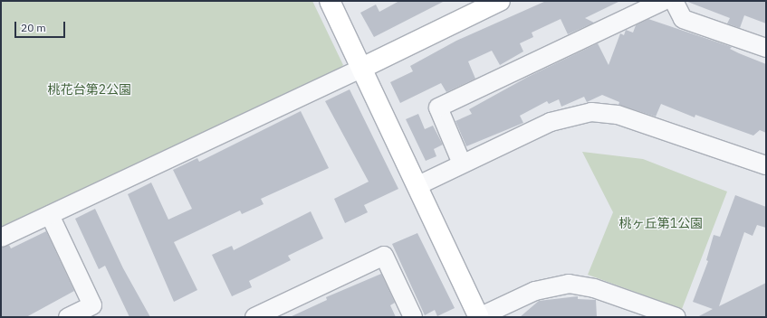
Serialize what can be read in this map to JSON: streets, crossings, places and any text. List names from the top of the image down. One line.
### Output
{"parks":["桃花台第2公園","桃ヶ丘第1公園"],"scale_bar":"20 m"}
